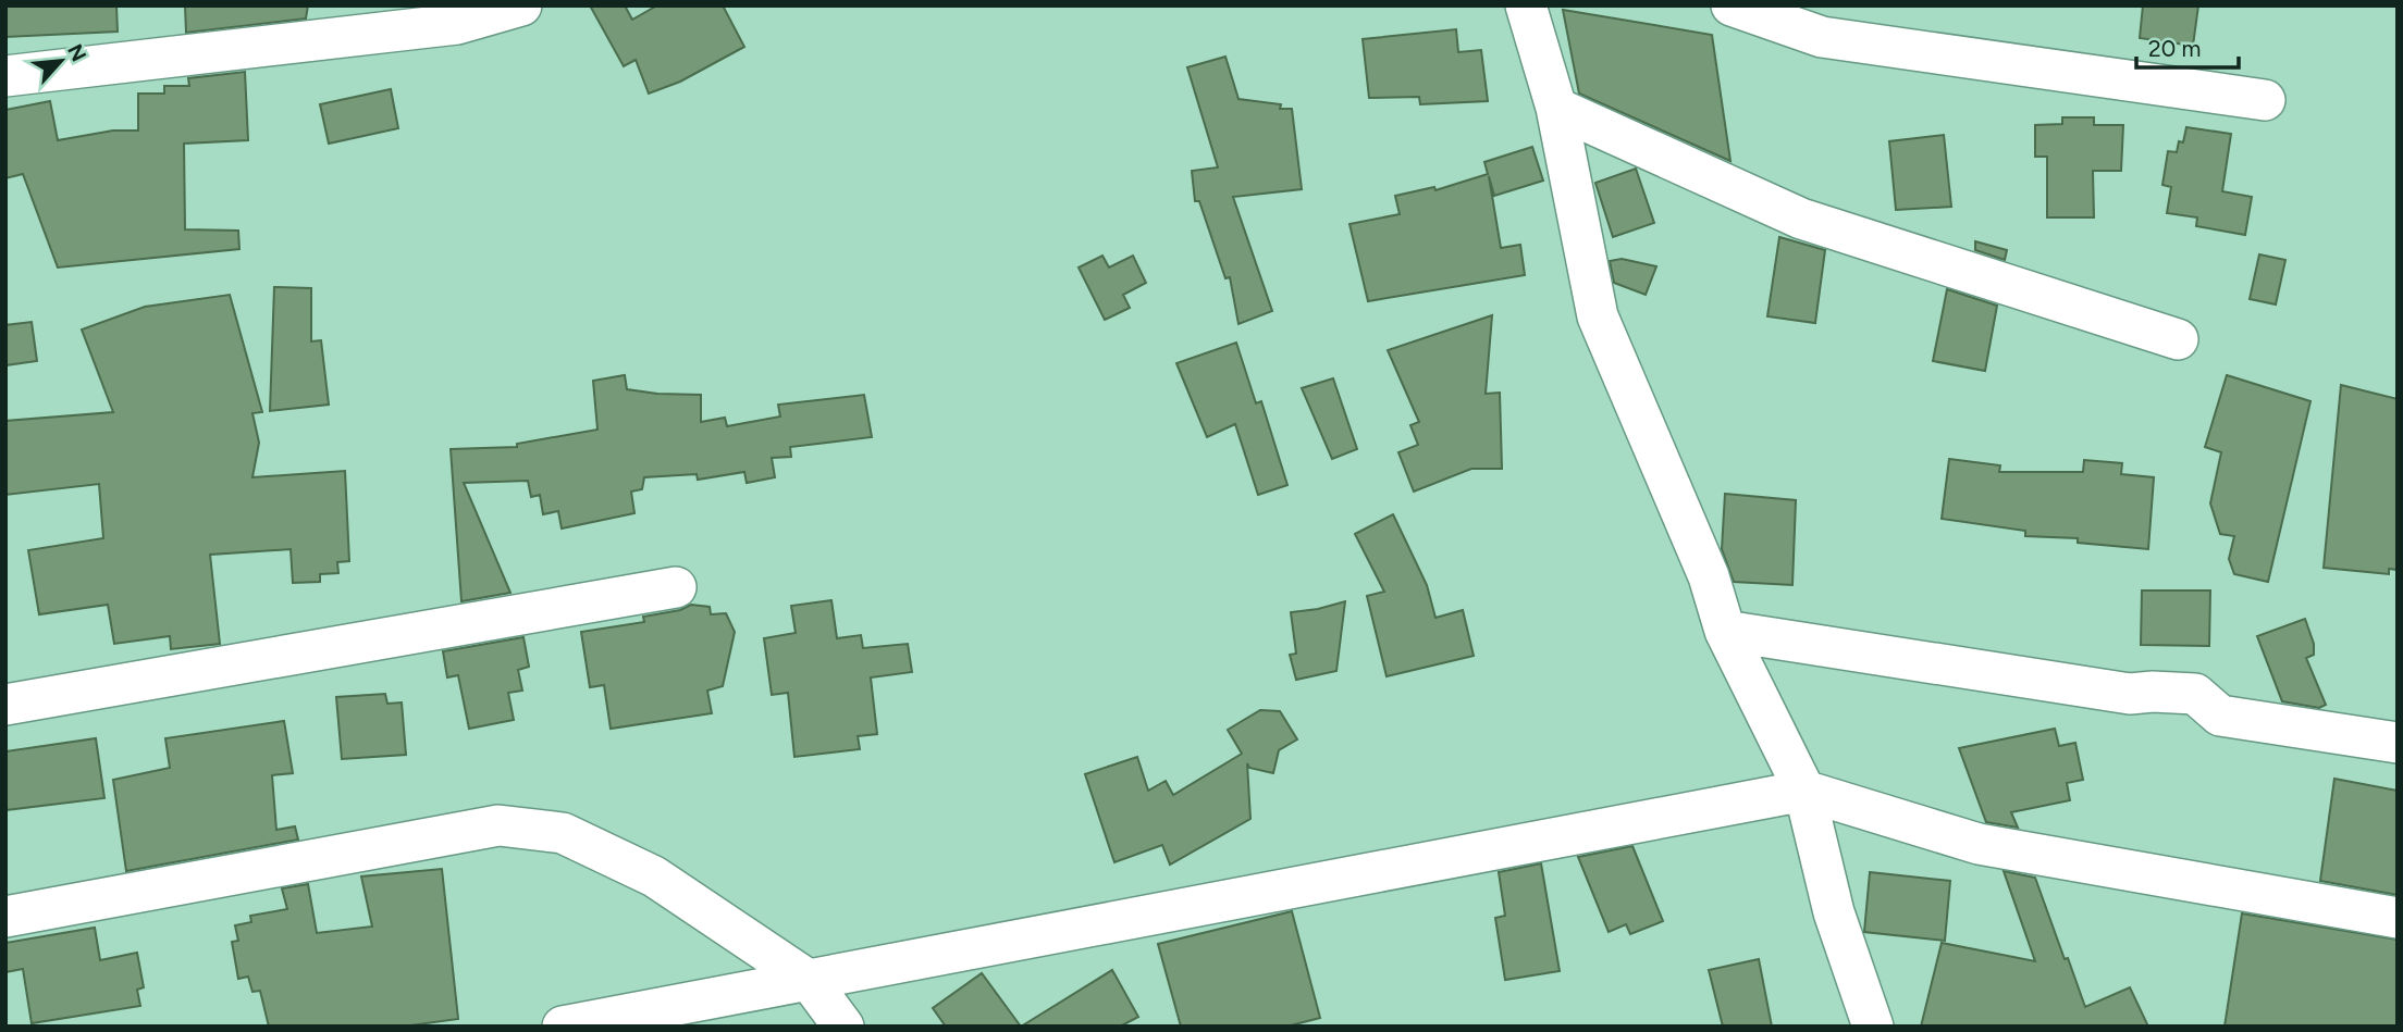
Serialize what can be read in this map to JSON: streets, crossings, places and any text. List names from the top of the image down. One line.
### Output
{"scale_bar":"20 m","north":"top right"}
